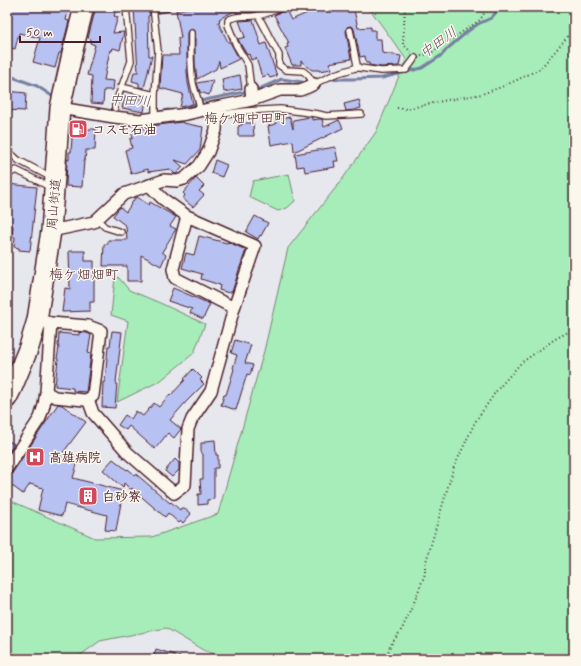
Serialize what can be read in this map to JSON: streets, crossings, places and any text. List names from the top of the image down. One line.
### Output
{"streets":{"highway":["周山街道"]},"districts":["梅ケ畑中田町","梅ケ畑畑町"],"water":["中田川"],"places":{"fuel station":["コスモ石油"],"hospital":["高雄病院"],"building":["白砂寮"]},"scale_bar":"50 m"}
